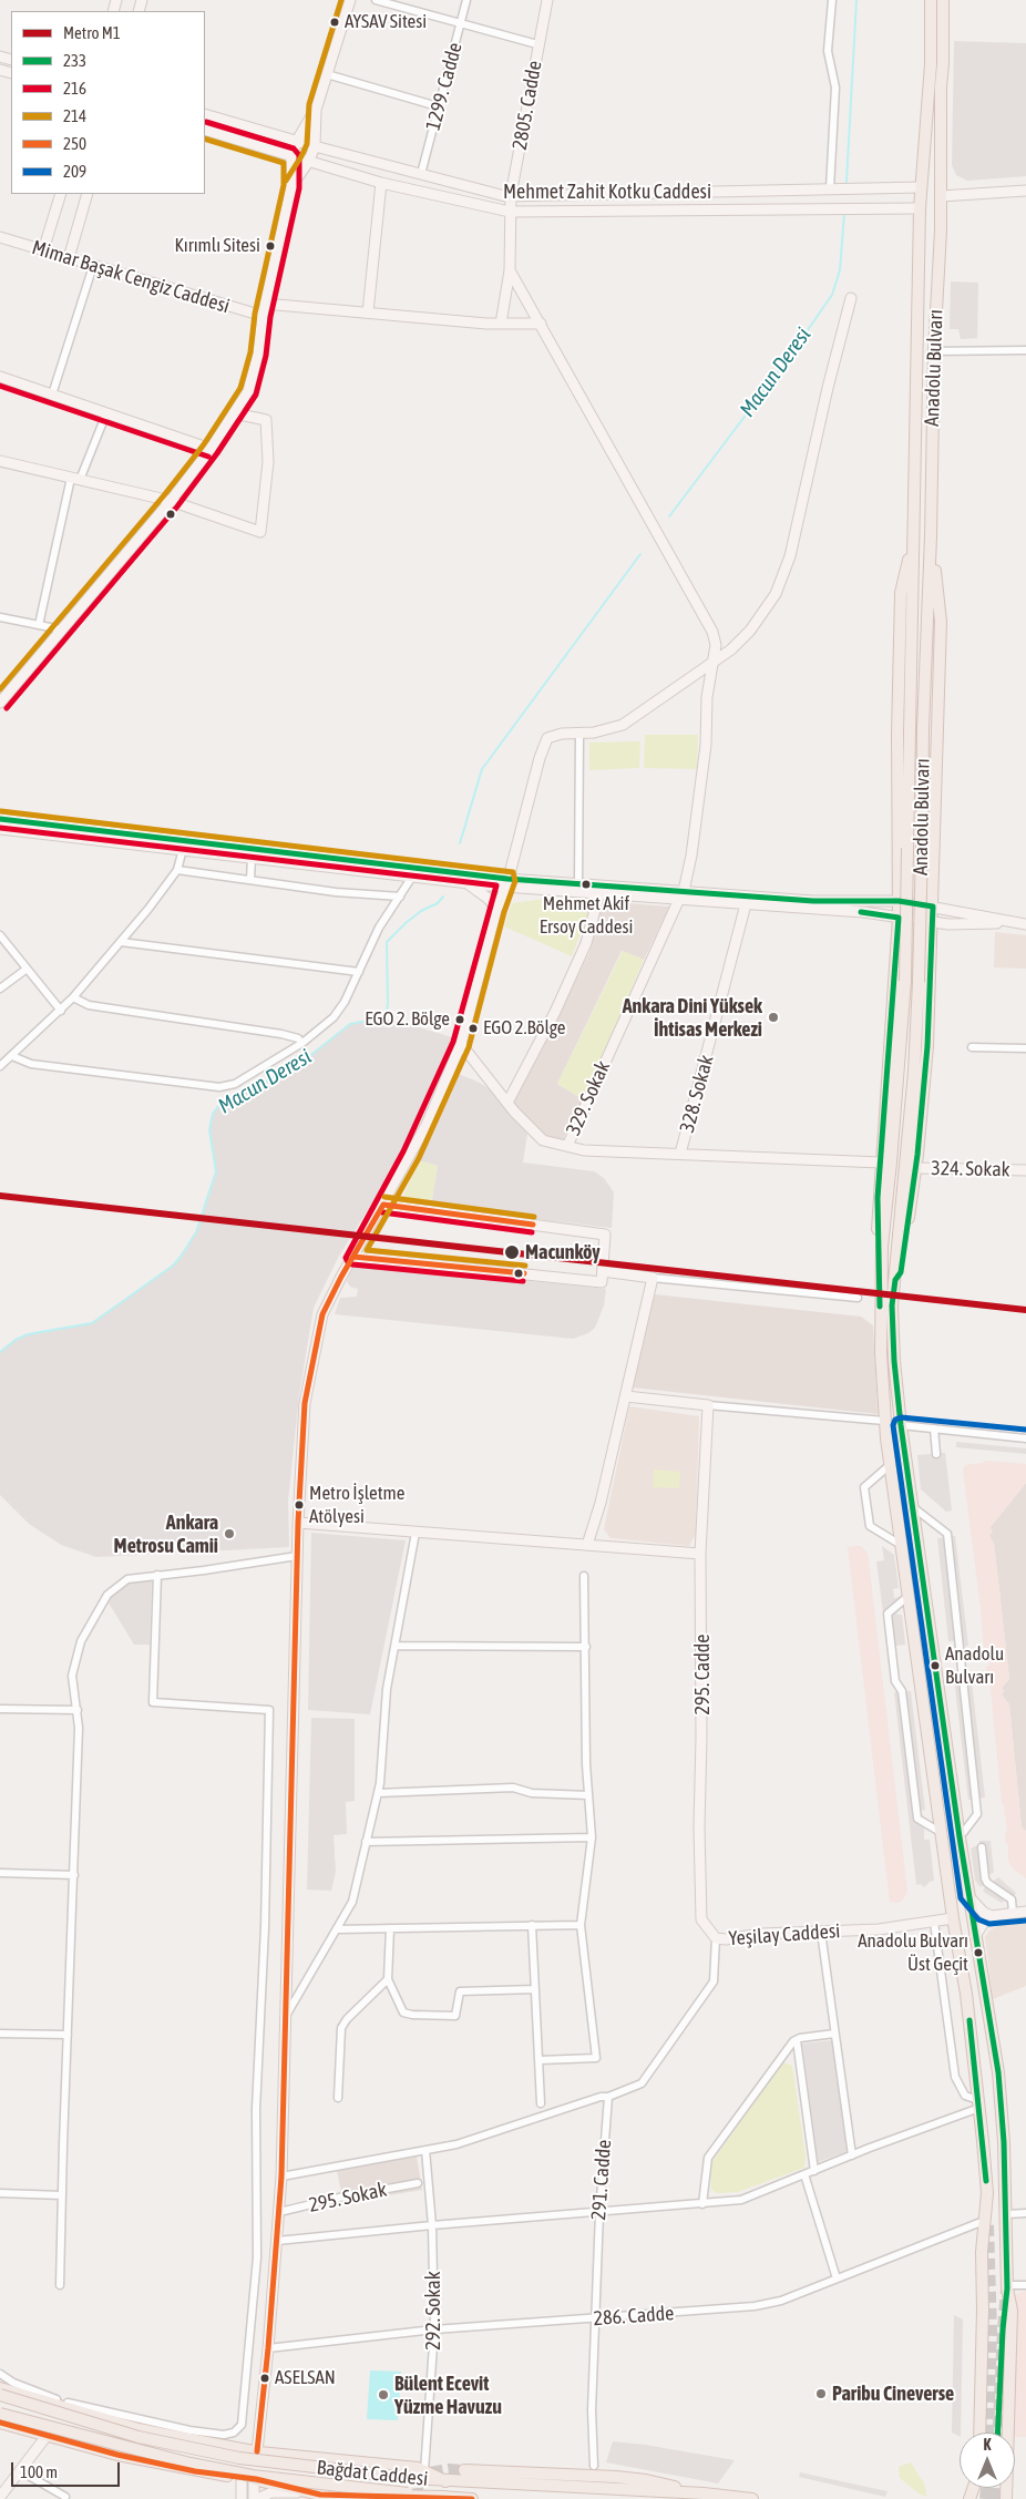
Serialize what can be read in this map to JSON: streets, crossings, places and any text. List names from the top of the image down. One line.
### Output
{"streets":{"main road":["Anadolu Bulvarı","Bağdat Caddesi"],"street":["1299. Cadde","2805. Cadde","Mehmet Zahit Kotku Caddesi","Mimar Başak Cengiz Caddesi","328. Sokak","329. Sokak","324. Sokak","295. Cadde","Yeşilay Caddesi","291. Cadde","295. Sokak","292. Sokak","286. Cadde"]},"crossings":[["1299. Cadde","Mehmet Zahit Kotku Caddesi"],["2805. Cadde","Mehmet Zahit Kotku Caddesi"],["2805. Cadde","329. Sokak"],["Mehmet Zahit Kotku Caddesi","Anadolu Bulvarı"],["Anadolu Bulvarı","Yeşilay Caddesi"],["Anadolu Bulvarı","286. Cadde"],["295. Cadde","Yeşilay Caddesi"],["291. Cadde","286. Cadde"],["292. Sokak","286. Cadde"]],"water":["Macun Deresi"],"places":["AYSAV Sitesi","Kırımlı Sitesi","Mehmet Akif Ersoy Caddesi","Ankara Dini Yüksek İhtisas Merkezi","EGO 2. Bölge","EGO 2.Bölge","Macunköy","Metro İşletme Atölyesi","Ankara Metrosu Camii","Anadolu Bulvarı","Anadolu Bulvarı Üst Geçit","ASELSAN","Paribu Cineverse","Bülent Ecevit Yüzme Havuzu"],"lines":["transit line 214","transit line 216","transit line 233","metro line M1","transit line 250","transit line 209"],"legend":["Metro M1","233","216","214","250","209"],"scale_bar":"100 m","north":"top"}
